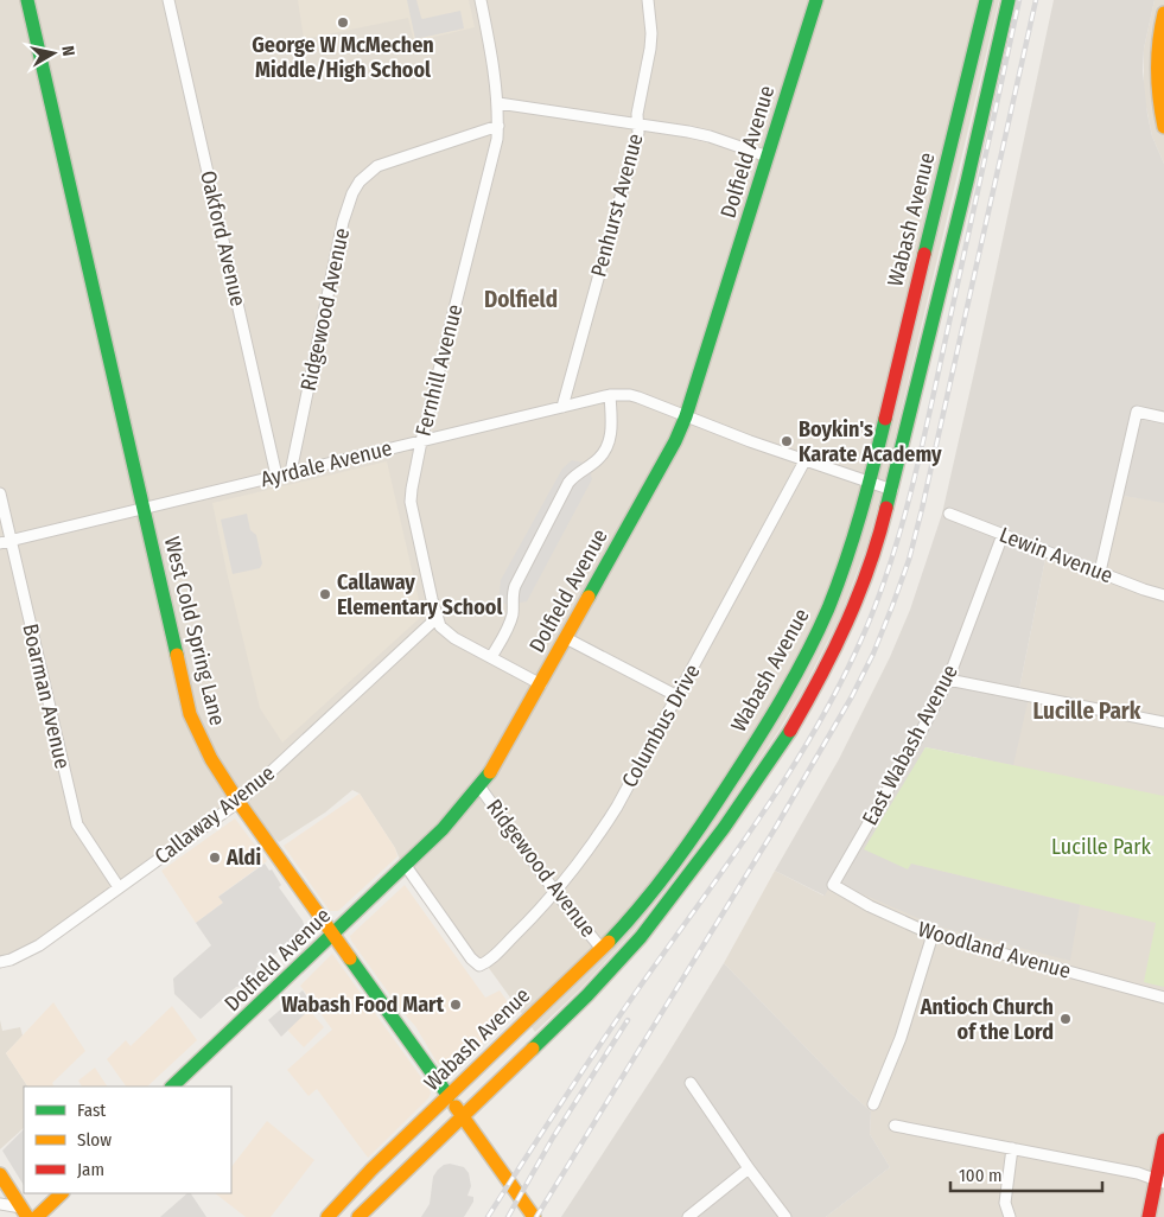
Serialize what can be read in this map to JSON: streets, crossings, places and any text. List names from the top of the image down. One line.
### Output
{"streets":{"main road":["Dolfield Avenue","Wabash Avenue","West Cold Spring Lane"],"street":["Penhurst Avenue","Oakford Avenue","Ridgewood Avenue","Fernhill Avenue","Ayrdale Avenue","Lewin Avenue","Boarman Avenue","Columbus Drive","East Wabash Avenue","Callaway Avenue","Woodland Avenue"]},"crossings":[["Dolfield Avenue","Ridgewood Avenue"],["Dolfield Avenue","Ayrdale Avenue"],["Dolfield Avenue","West Cold Spring Lane"],["Dolfield Avenue","Columbus Drive"],["Penhurst Avenue","Ayrdale Avenue"],["Wabash Avenue","Ridgewood Avenue"],["Wabash Avenue","West Cold Spring Lane"],["Oakford Avenue","Ayrdale Avenue"],["Ridgewood Avenue","Fernhill Avenue"],["Ridgewood Avenue","Ayrdale Avenue"],["Ridgewood Avenue","Columbus Drive"],["Fernhill Avenue","Ayrdale Avenue"],["Fernhill Avenue","Callaway Avenue"],["Ayrdale Avenue","West Cold Spring Lane"],["Ayrdale Avenue","Boarman Avenue"],["Lewin Avenue","East Wabash Avenue"],["West Cold Spring Lane","Callaway Avenue"],["Boarman Avenue","Callaway Avenue"],["East Wabash Avenue","Woodland Avenue"]],"districts":["Dolfield","Lucille Park"],"parks":["Lucille Park"],"places":["George W McMechen Middle/High School","Boykin's Karate Academy","Callaway Elementary School","Aldi","Wabash Food Mart","Antioch Church of the Lord"],"legend":["Fast","Slow","Jam"],"scale_bar":"100 m","north":"right"}
